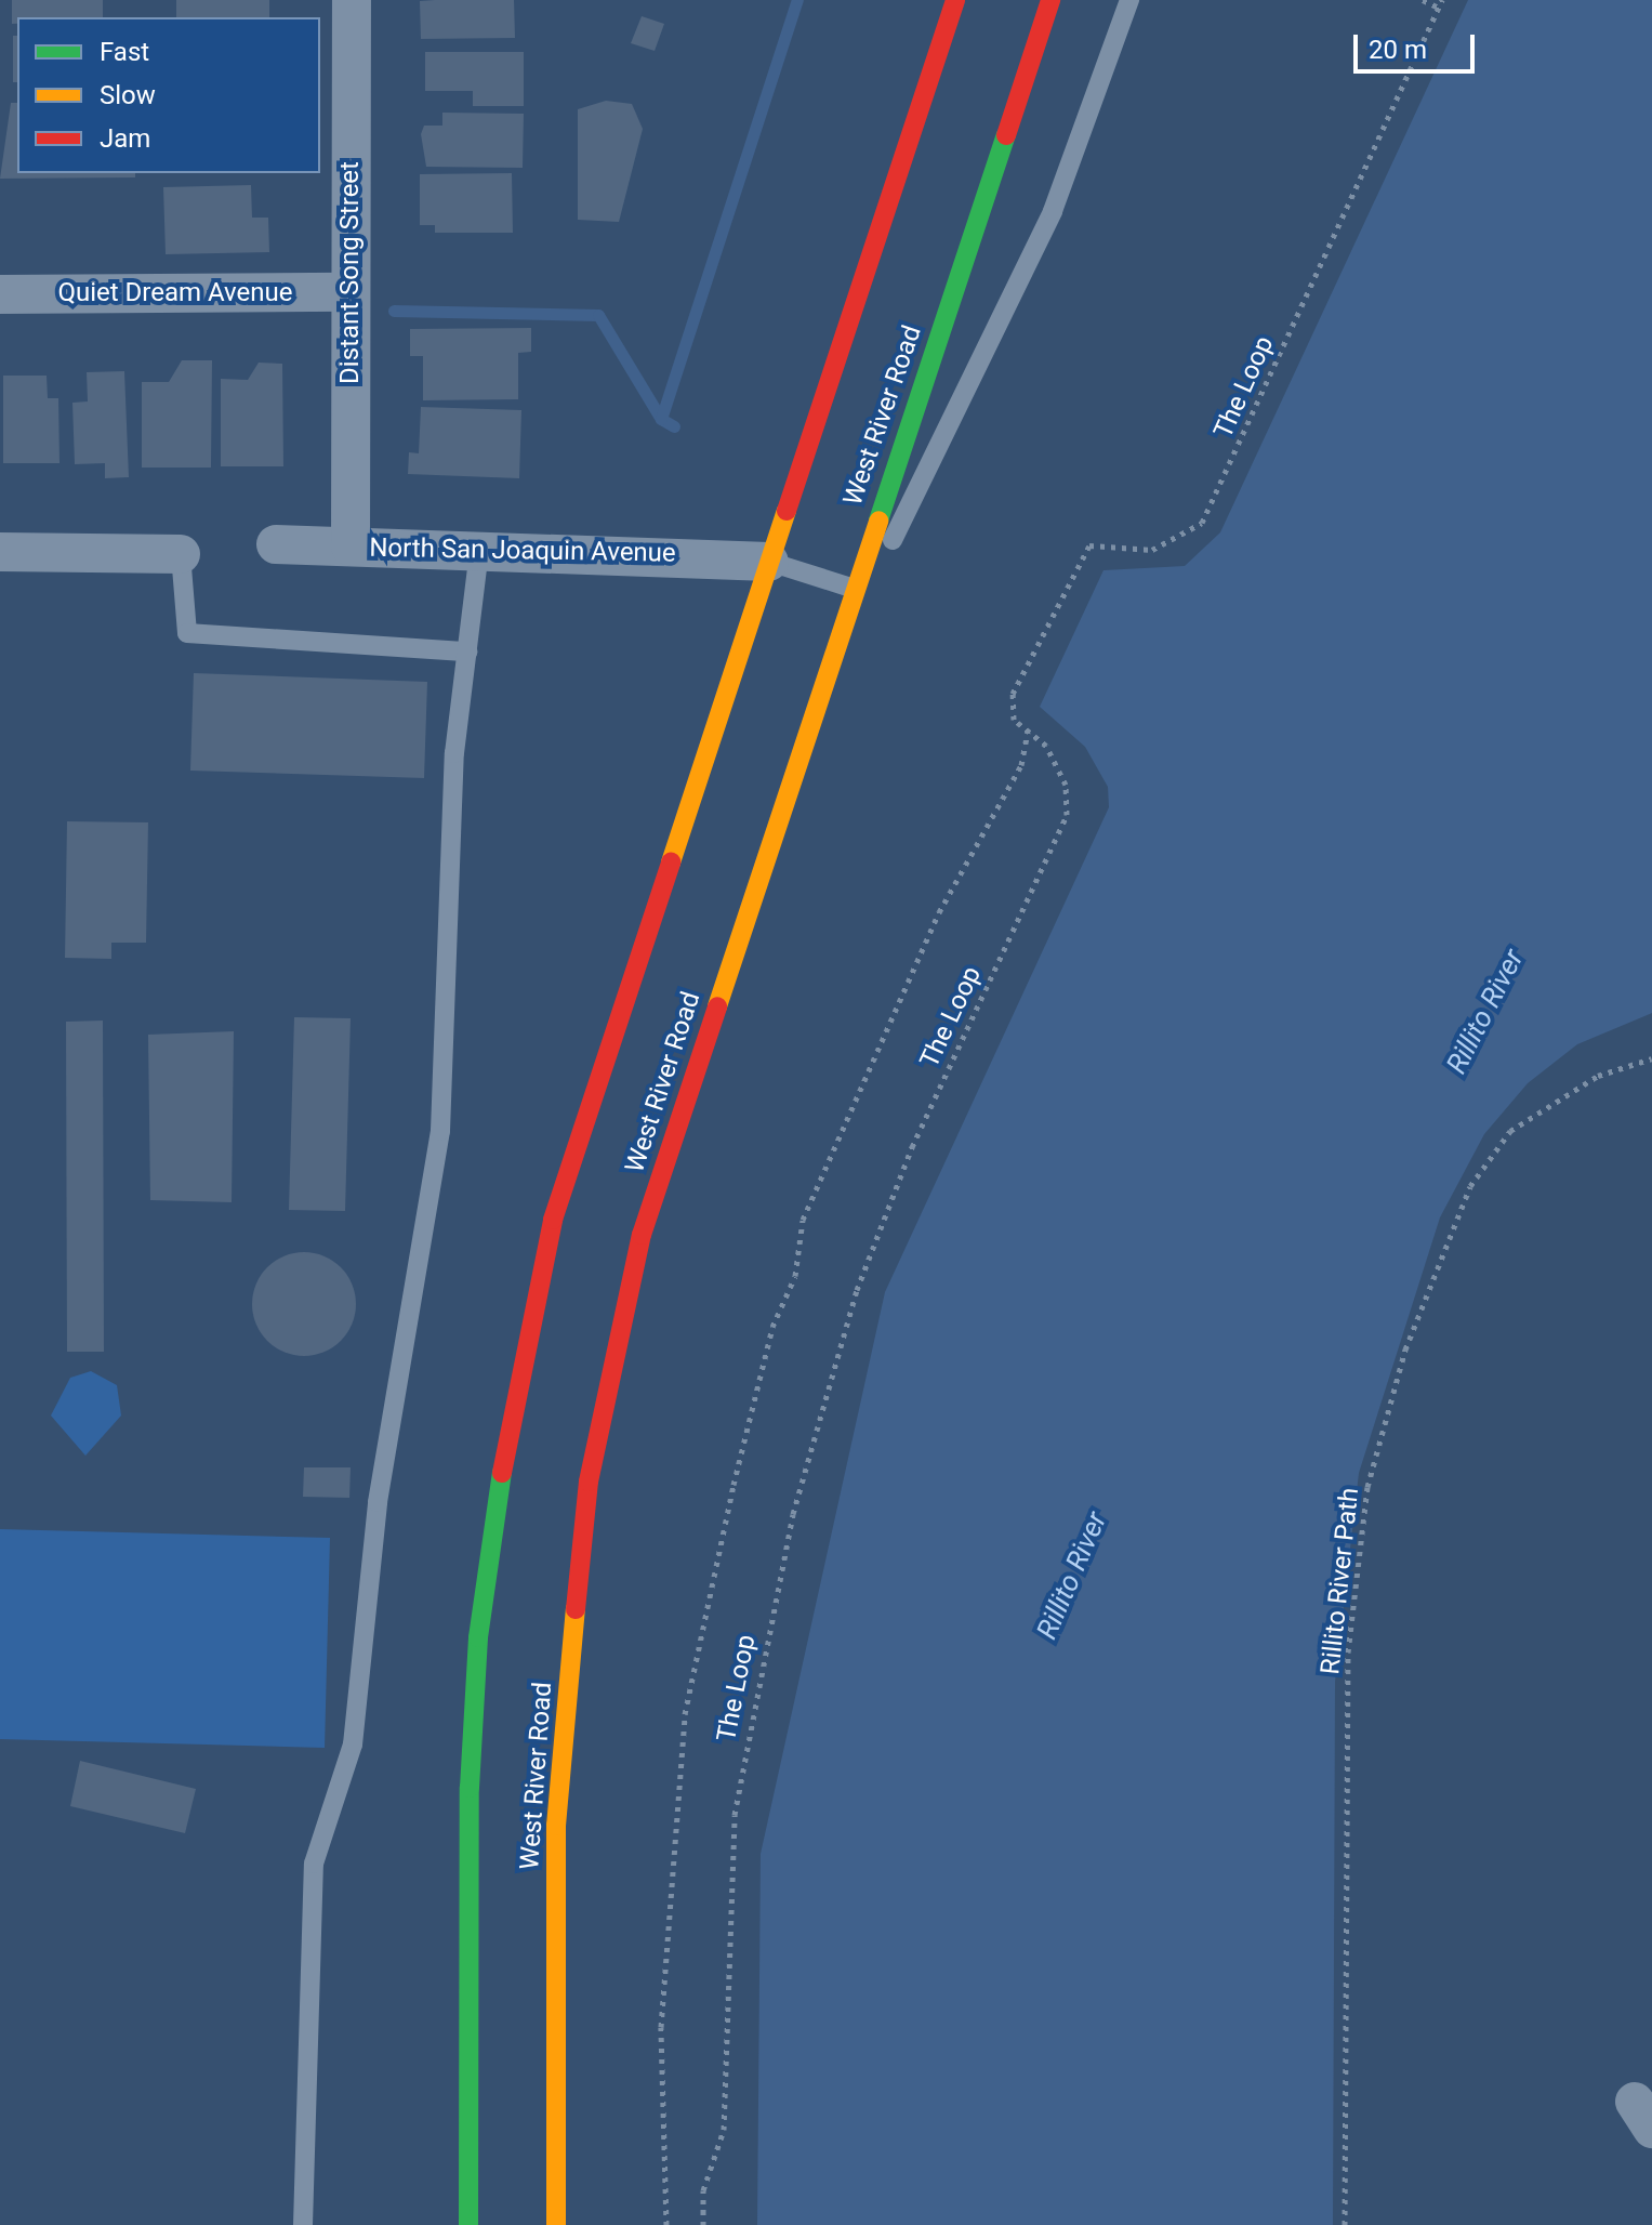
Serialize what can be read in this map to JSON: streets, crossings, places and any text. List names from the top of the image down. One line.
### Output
{"streets":{"main road":["West River Road"],"street":["Distant Song Street","Quiet Dream Avenue","North San Joaquin Avenue"],"path":["The Loop","Rillito River Path"]},"crossings":[["Distant Song Street","Quiet Dream Avenue"],["Distant Song Street","North San Joaquin Avenue"]],"water":["Rillito River"],"legend":["Fast","Slow","Jam"],"scale_bar":"20 m"}
